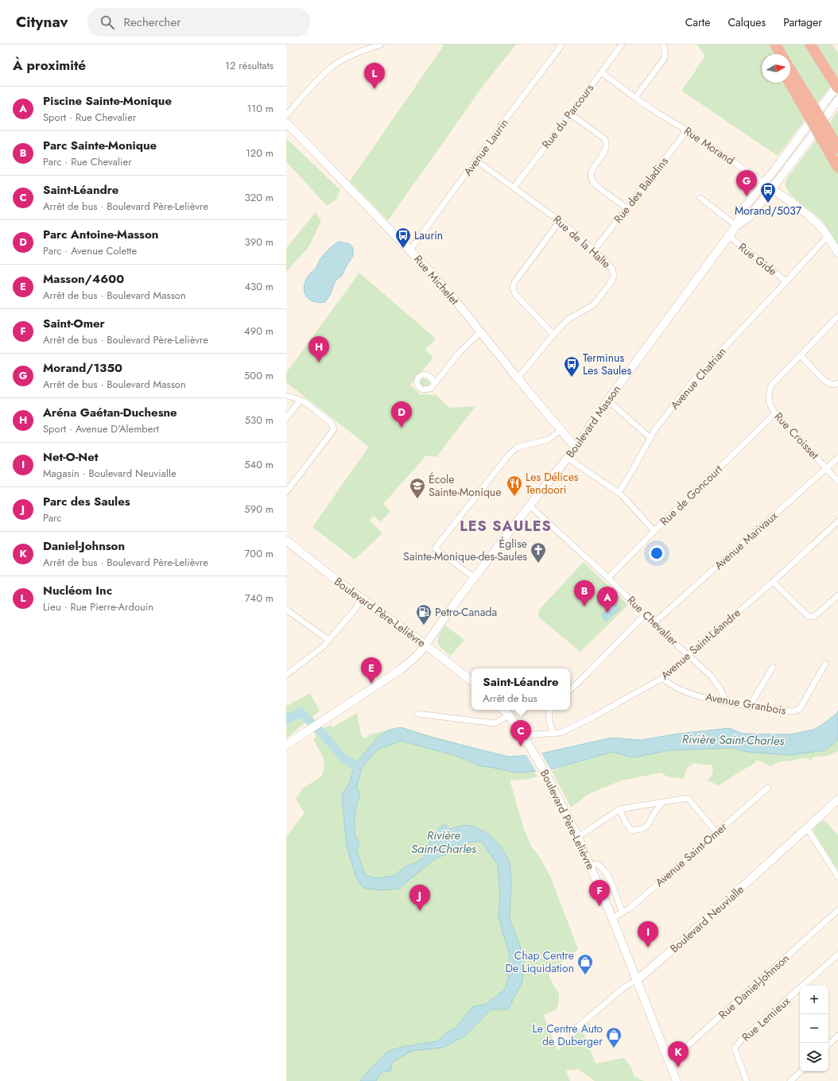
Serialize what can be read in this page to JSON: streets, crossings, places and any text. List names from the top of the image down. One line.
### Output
{"streets":{"main road":["Rue Morand","Rue Michelet","Boulevard Masson","Boulevard Père-Lelièvre","Boulevard Neuvialle"],"street":["Rue du Parcours","Avenue Laurin","Rue des Baladins","Rue de la Halte","Rue Gide","Avenue Chatrian","Rue Croisset","Rue de Goncourt","Avenue Marivaux","Rue Chevalier","Avenue Saint-Léandre","Avenue Granbois","Avenue Saint-Omer","Rue Daniel-Johnson","Rue Lemieux"]},"crossings":[["Rue du Parcours","Rue Morand"],["Rue du Parcours","Rue de la Halte"],["Rue Morand","Rue des Baladins"],["Rue Morand","Avenue Chatrian"],["Rue Morand","Boulevard Masson"],["Avenue Laurin","Rue de la Halte"],["Avenue Laurin","Rue Michelet"],["Rue des Baladins","Rue de la Halte"],["Rue de la Halte","Rue Michelet"],["Rue Gide","Avenue Chatrian"],["Rue Gide","Boulevard Masson"],["Rue Michelet","Boulevard Masson"],["Boulevard Masson","Boulevard Père-Lelièvre"],["Boulevard Masson","Rue Chevalier"],["Rue Croisset","Rue de Goncourt"],["Rue Croisset","Avenue Marivaux"],["Rue de Goncourt","Rue Chevalier"],["Avenue Marivaux","Rue Chevalier"],["Boulevard Père-Lelièvre","Avenue Saint-Léandre"],["Boulevard Père-Lelièvre","Avenue Saint-Omer"],["Boulevard Père-Lelièvre","Boulevard Neuvialle"],["Boulevard Père-Lelièvre","Rue Daniel-Johnson"],["Rue Chevalier","Avenue Saint-Léandre"],["Rue Chevalier","Avenue Granbois"],["Avenue Saint-Léandre","Avenue Granbois"]],"districts":["LES SAULES"],"water":["Rivière Saint-Charles"],"places":{"bus stop":["Morand/5037","Laurin","Terminus Les Saules"],"restaurant":["Les Délices Tendoori"],"school or university":["École Sainte-Monique"],"church":["Église Sainte-Monique-des-Saules"],"fuel station":["Petro-Canada"],"shop":["Chap Centre De Liquidation","Le Centre Auto de Duberger"]},"north":"right","page":{"header":"Citynav","search":"Rechercher","nav":["Carte","Calques","Partager"],"heading":["À proximité","12 résultats"],"pins":["L","G","H","D","B","A","E","C","F","J","I","K"],"list":[{"mark":"A","name":"Piscine Sainte-Monique","note":"Sport · Rue Chevalier","value":"110 m"},{"mark":"B","name":"Parc Sainte-Monique","note":"Parc · Rue Chevalier","value":"120 m"},{"mark":"C","name":"Saint-Léandre","note":"Arrêt de bus · Boulevard Père-Lelièvre","value":"320 m"},{"mark":"D","name":"Parc Antoine-Masson","note":"Parc · Avenue Colette","value":"390 m"},{"mark":"E","name":"Masson/4600","note":"Arrêt de bus · Boulevard Masson","value":"430 m"},{"mark":"F","name":"Saint-Omer","note":"Arrêt de bus · Boulevard Père-Lelièvre","value":"490 m"},{"mark":"G","name":"Morand/1350","note":"Arrêt de bus · Boulevard Masson","value":"500 m"},{"mark":"H","name":"Aréna Gaétan-Duchesne","note":"Sport · Avenue D'Alembert","value":"530 m"},{"mark":"I","name":"Net-O-Net","note":"Magasin · Boulevard Neuvialle","value":"540 m"},{"mark":"J","name":"Parc des Saules","note":"Parc","value":"590 m"},{"mark":"K","name":"Daniel-Johnson","note":"Arrêt de bus · Boulevard Père-Lelièvre","value":"700 m"},{"mark":"L","name":"Nucléom Inc","note":"Lieu · Rue Pierre-Ardouin","value":"740 m"}],"popup":["Saint-Léandre","Arrêt de bus"],"map_buttons":["+","−"]}}
